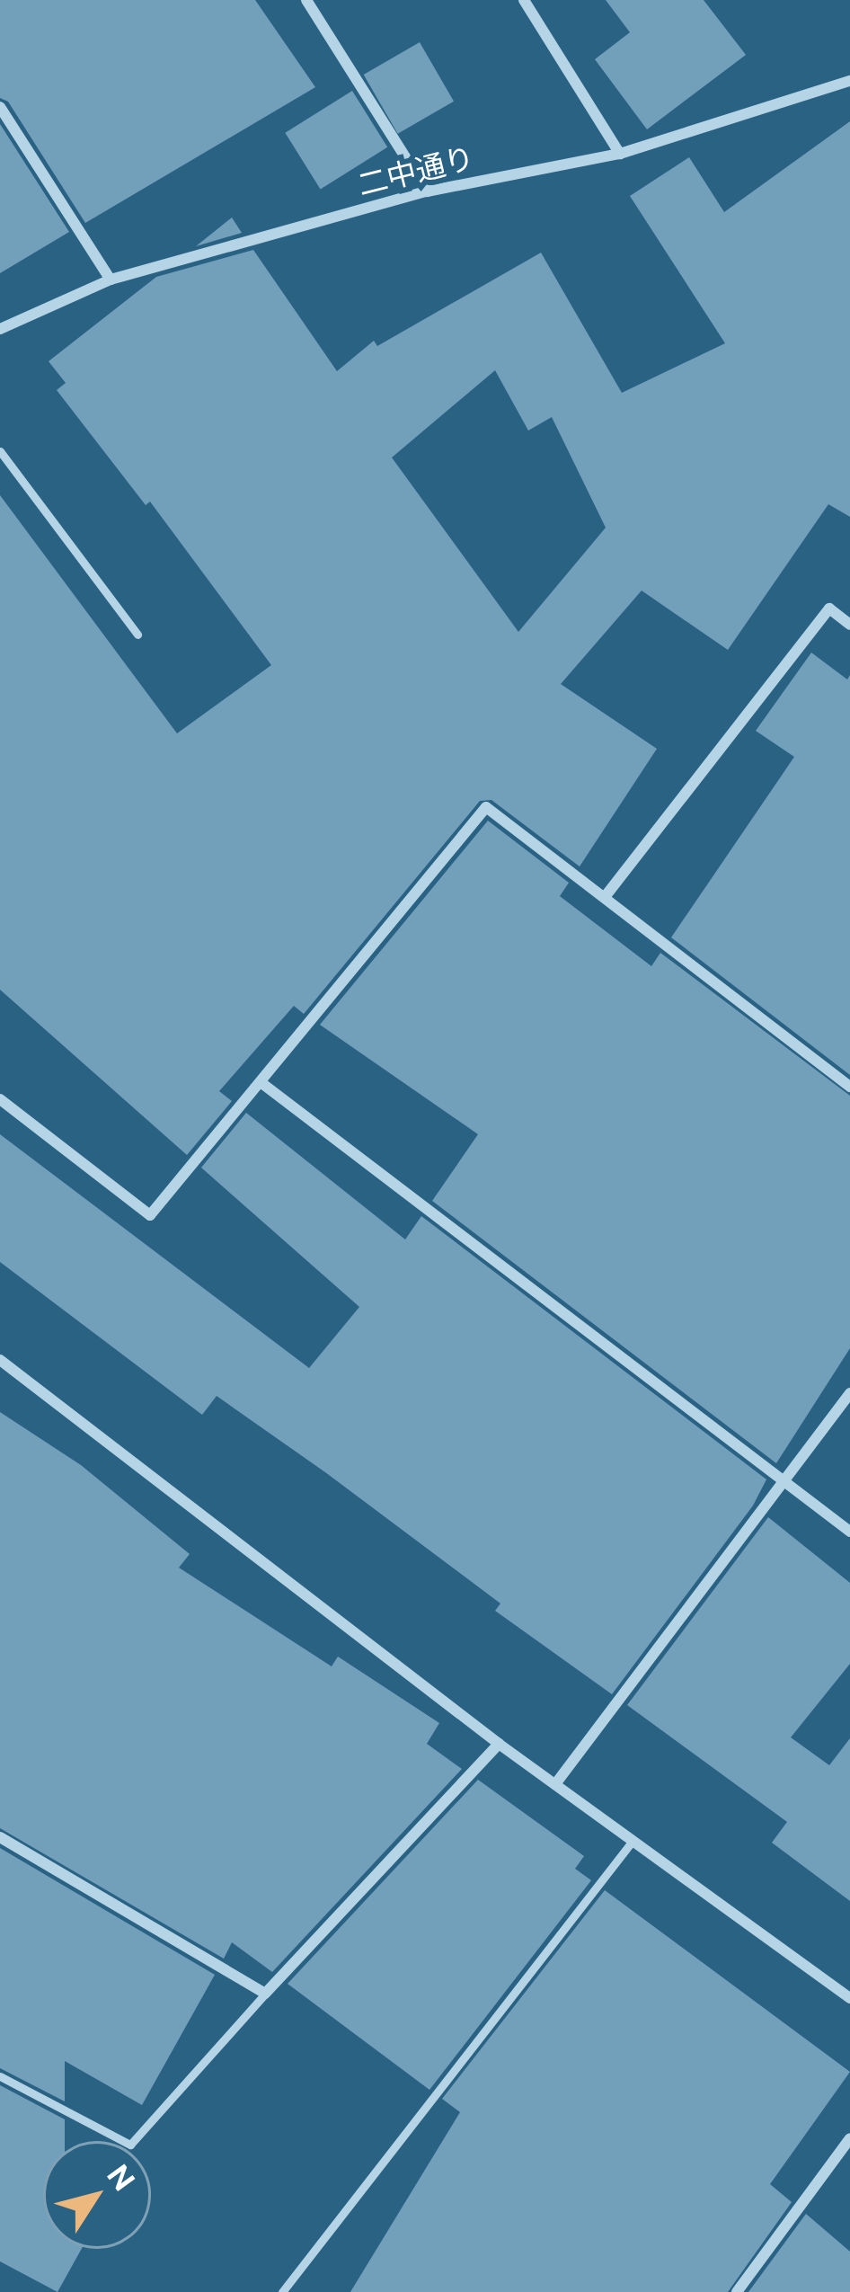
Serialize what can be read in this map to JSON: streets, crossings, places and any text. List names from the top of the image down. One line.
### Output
{"streets":{"street":["二中通り"]},"north":"top right"}
